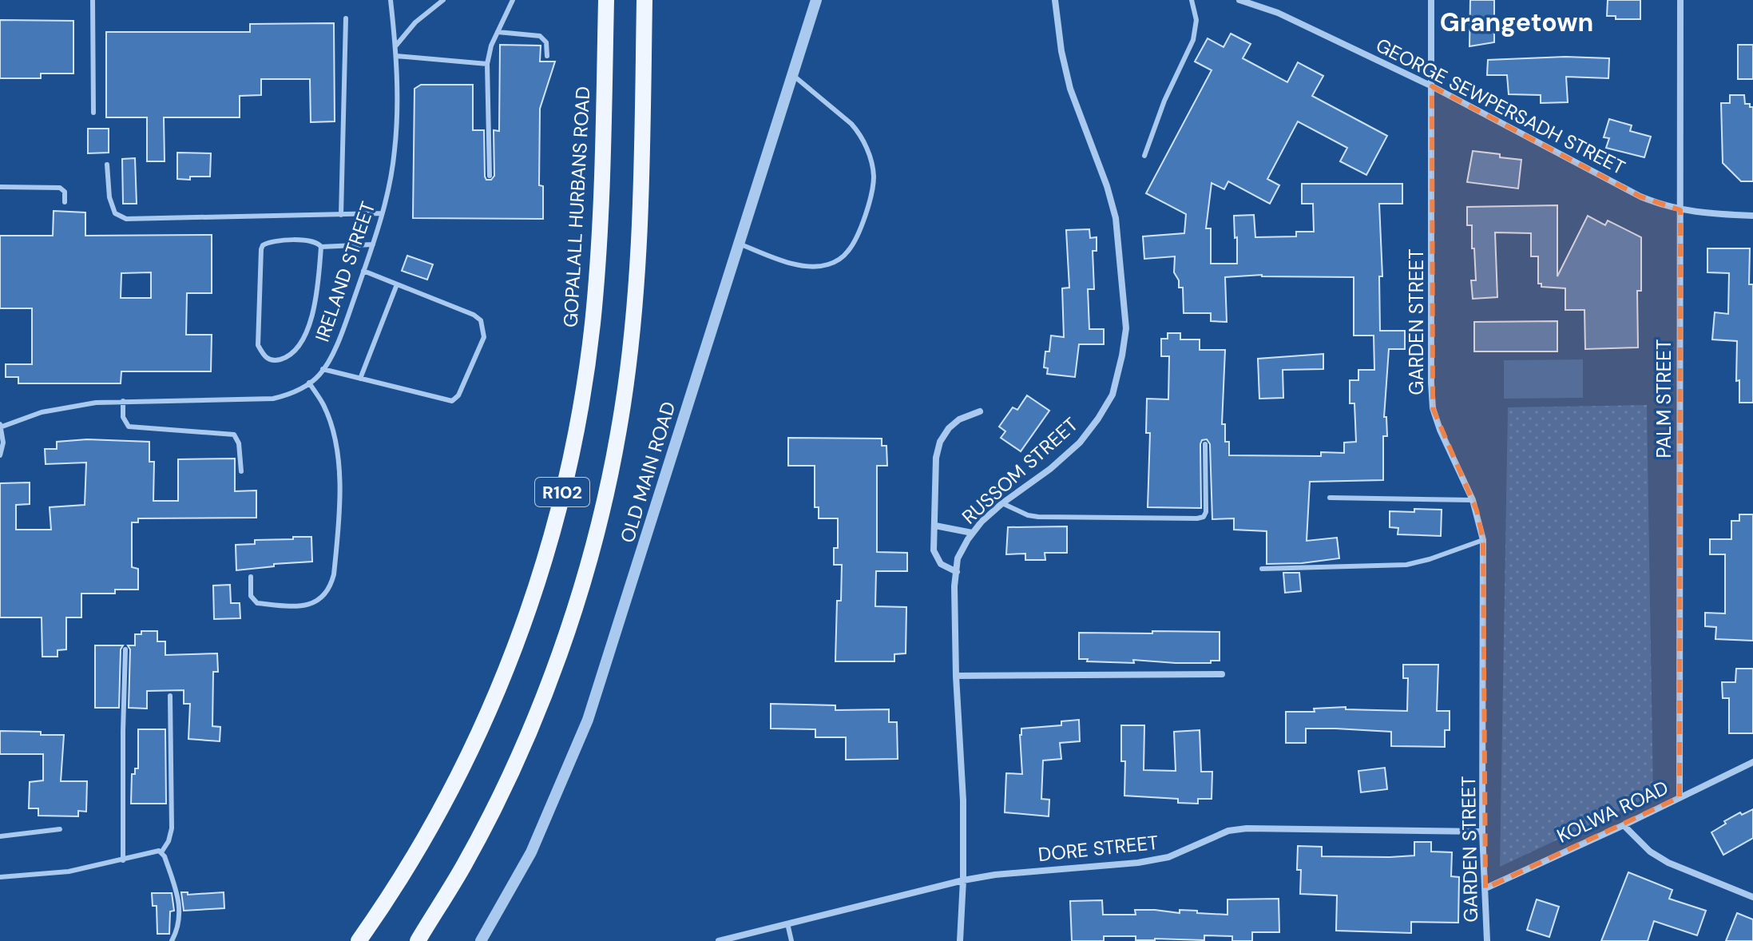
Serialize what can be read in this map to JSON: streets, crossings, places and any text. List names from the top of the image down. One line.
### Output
{"streets":{"main road":["GOPALALL HURBANS ROAD","R102"],"street":["GEORGE SEWPERSADH STREET","GARDEN STREET","PALM STREET","RUSSOM STREET","OLD MAIN ROAD","KOLWA ROAD","DORE STREET"],"lane":["IRELAND STREET"]},"crossings":[["GEORGE SEWPERSADH STREET","GARDEN STREET"],["GEORGE SEWPERSADH STREET","PALM STREET"],["GARDEN STREET","KOLWA ROAD"],["GARDEN STREET","DORE STREET"],["PALM STREET","KOLWA ROAD"],["RUSSOM STREET","DORE STREET"]],"districts":["Grangetown"]}
